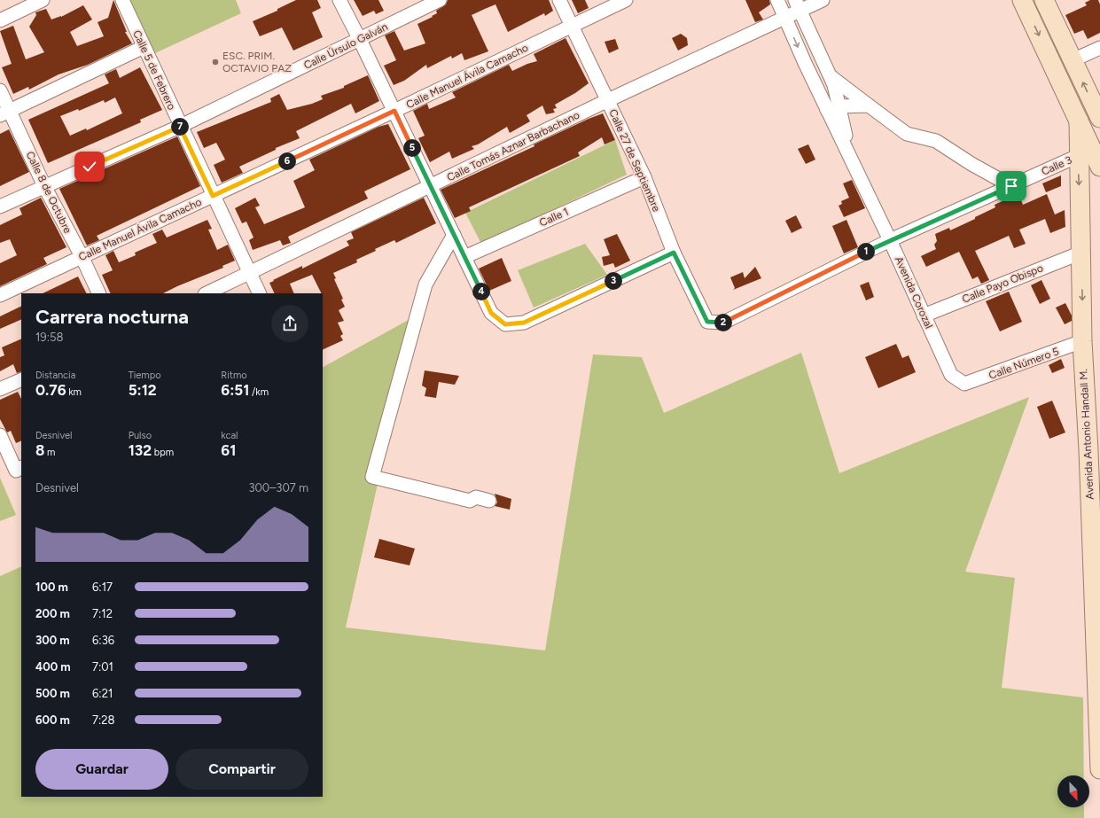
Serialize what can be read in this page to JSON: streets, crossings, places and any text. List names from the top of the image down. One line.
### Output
{"streets":{"street":["Calle Úrsulo Galván","Calle 5 de Febrero","Calle Manuel Ávila Camacho","Calle Tomás Aznar Barbachano","Calle 27 de Septiembre","Calle 3","Calle 8 de Octubre","Calle 1","Calle Payo Obispo","Avenida Corozal","Calle Número 5","Avenida Antonio Handall M."]},"crossings":[["Calle Úrsulo Galván","Calle 5 de Febrero"],["Calle Úrsulo Galván","Calle 8 de Octubre"],["Calle 5 de Febrero","Calle Manuel Ávila Camacho"],["Calle 5 de Febrero","Calle Tomás Aznar Barbachano"],["Calle Manuel Ávila Camacho","Calle 27 de Septiembre"],["Calle Manuel Ávila Camacho","Calle 8 de Octubre"],["Calle Tomás Aznar Barbachano","Calle 27 de Septiembre"],["Calle Tomás Aznar Barbachano","Avenida Corozal"],["Calle 27 de Septiembre","Calle 3"],["Calle 27 de Septiembre","Calle 1"],["Calle 3","Avenida Corozal"],["Calle 3","Avenida Antonio Handall M."],["Calle Payo Obispo","Avenida Corozal"],["Calle Payo Obispo","Avenida Antonio Handall M."],["Avenida Corozal","Calle Número 5"],["Calle Número 5","Avenida Antonio Handall M."]],"places":["ESC. PRIM. OCTAVIO PAZ"],"north":"bottom right","page":{"pins":["7","5","6","1","3","4","2"],"heading":["Carrera nocturna","19:58"],"stats":[["Distancia","0.76 km"],["Tiempo","5:12"],["Ritmo","6:51 /km"],["Desnivel","8 m"],["Pulso","132 bpm"],["kcal","61"]],"chart":["Desnivel","300–307 m"],"list":[{"name":"100 m","note":"6:17"},{"name":"200 m","note":"7:12"},{"name":"300 m","note":"6:36"},{"name":"400 m","note":"7:01"},{"name":"500 m","note":"6:21"},{"name":"600 m","note":"7:28"}],"buttons":["Guardar","Compartir"]}}
